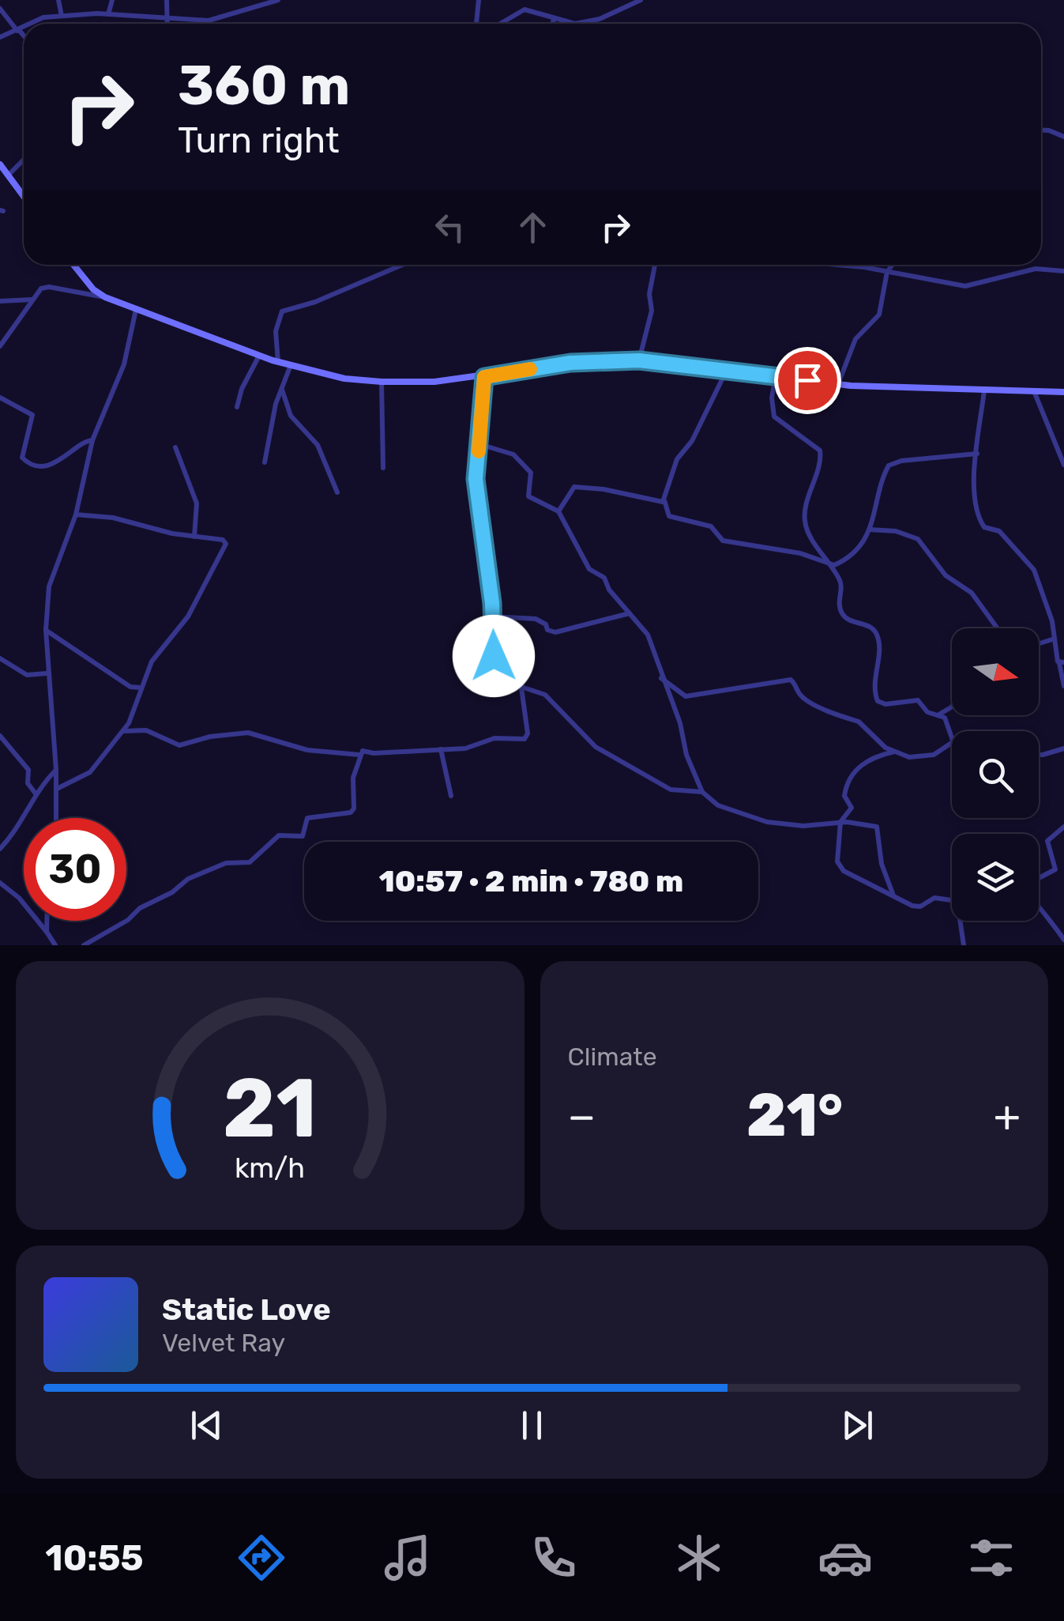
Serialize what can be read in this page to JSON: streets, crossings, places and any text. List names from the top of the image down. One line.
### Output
{"north":"right","page":{"turn":["360 m","Turn right"],"limit":"30","trip":"10:57 · 2 min · 780 m","tile":"Climate","heat":["−","21°","+"],"song":["Static Love","Velvet Ray"],"tabs":"10:55","gauge":["21","km/h"]}}
